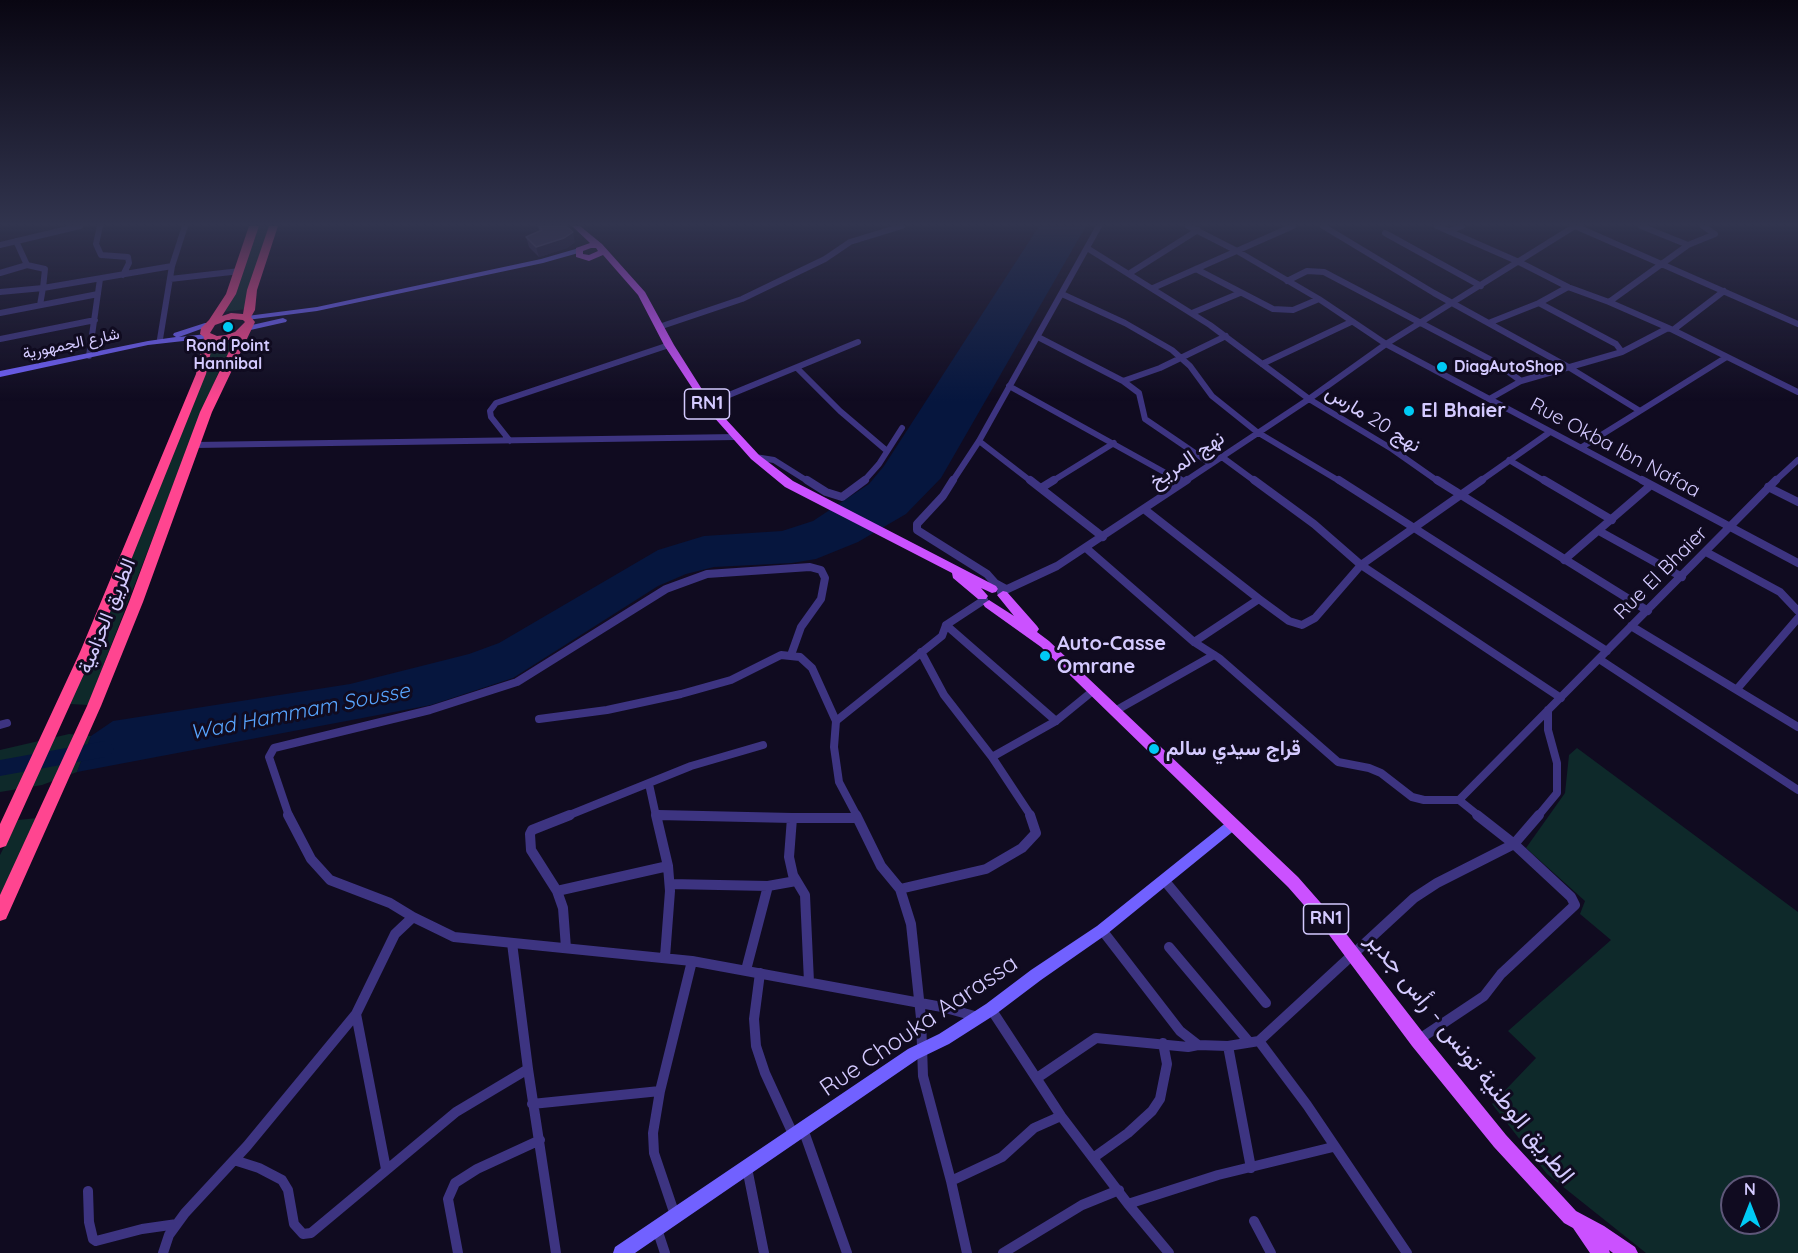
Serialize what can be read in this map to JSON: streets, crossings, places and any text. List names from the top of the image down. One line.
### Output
{"streets":{"highway":["الطريق الحزامية"],"main road":["شارع الجمهورية","RN1","Rue Chouka Aarassa","الطريق الوطنية تونس - رأس جدير"],"street":["نهج 20 مارس","Rue Okba Ibn Nafaa","نهج المريخ","Rue El Bhaier"]},"crossings":[["شارع الجمهورية","الطريق الحزامية"],["نهج 20 مارس","نهج المريخ"],["نهج 20 مارس","Rue El Bhaier"],["Rue Okba Ibn Nafaa","نهج المريخ"],["Rue Okba Ibn Nafaa","Rue El Bhaier"],["نهج المريخ","الطريق الوطنية تونس - رأس جدير"],["Rue Chouka Aarassa","الطريق الوطنية تونس - رأس جدير"]],"water":["Wad Hammam Sousse"],"places":["Rond Point Hannibal","DiagAutoShop","El Bhaier","Auto-Casse Omrane","قراج سيدي سالم"],"north":"top"}
